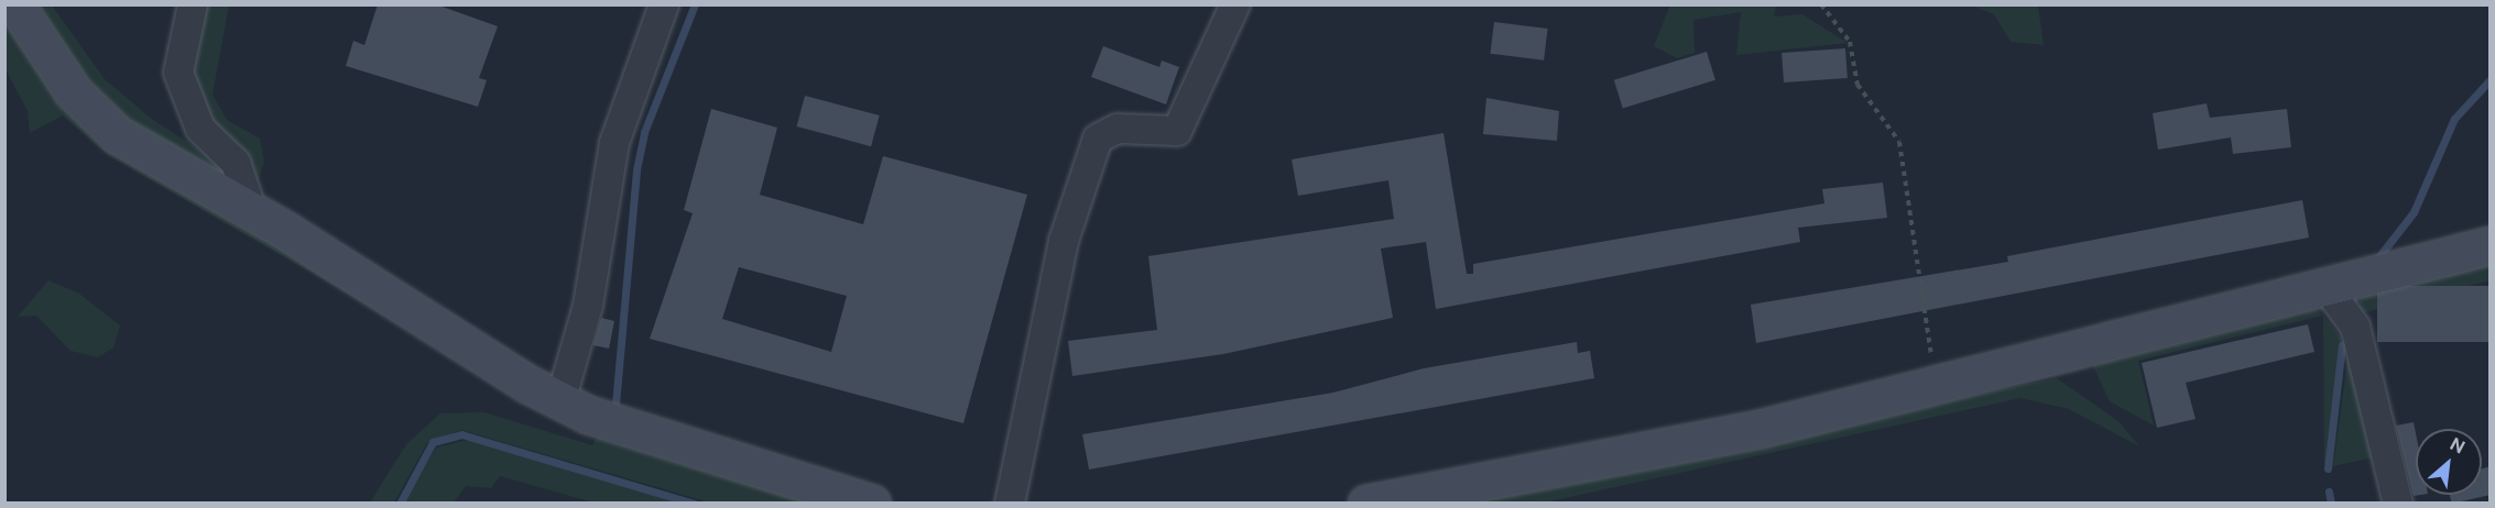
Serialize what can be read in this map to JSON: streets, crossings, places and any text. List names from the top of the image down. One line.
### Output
{"north":"top right"}
